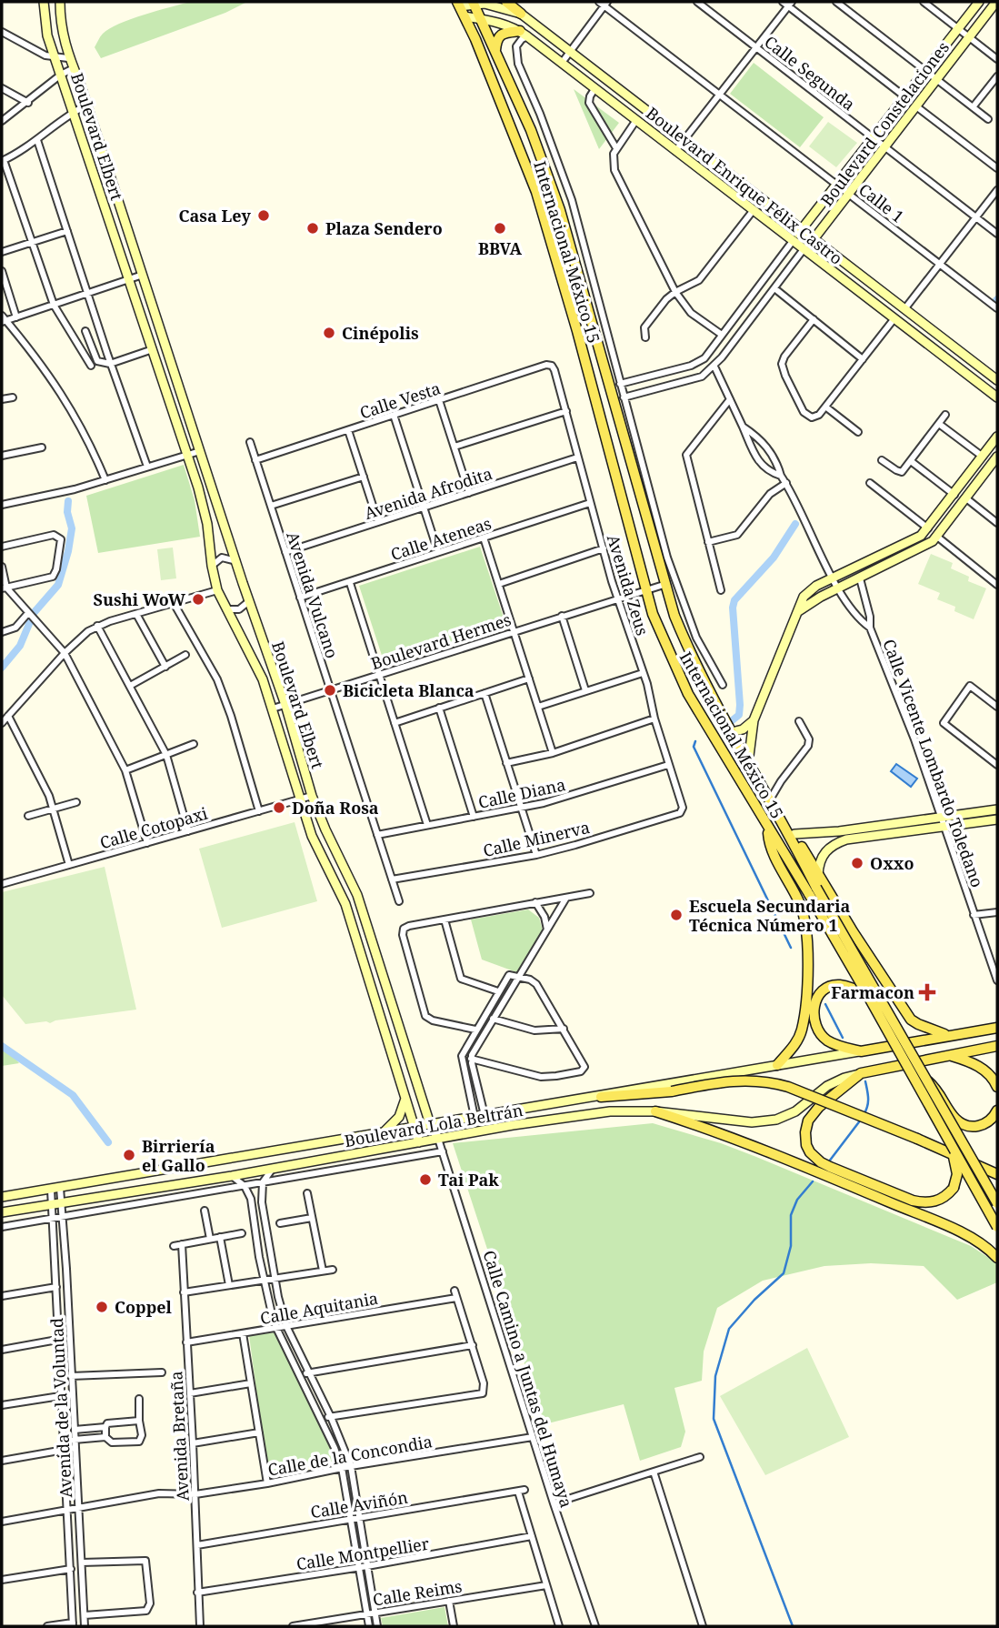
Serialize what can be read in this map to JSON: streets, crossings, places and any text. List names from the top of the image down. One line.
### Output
{"streets":{"main road":["Internacional México 15"],"street":["Calle Segunda","Boulevard Constelaciones","Boulevard Elbert","Boulevard Enrique Félix Castro","Calle 1","Calle Vesta","Avenida Afrodita","Calle Ateneas","Avenida Zeus","Avenida Vulcano","Boulevard Hermes","Calle Vicente Lombardo Toledano","Calle Diana","Calle Cotopaxi","Calle Minerva","Boulevard Lola Beltrán","Calle Aquitania","Calle Camino a Juntas del Humaya","Avenida de la Voluntad","Avenida Bretaña","Calle de la Concondia","Calle Aviñón","Calle Montpellier","Calle Reims"]},"crossings":[["Calle Segunda","Boulevard Constelaciones"],["Boulevard Constelaciones","Boulevard Enrique Félix Castro"],["Boulevard Constelaciones","Calle 1"],["Boulevard Constelaciones","Calle Vicente Lombardo Toledano"],["Boulevard Elbert","Boulevard Hermes"],["Boulevard Elbert","Calle Cotopaxi"],["Boulevard Elbert","Boulevard Lola Beltrán"],["Boulevard Elbert","Calle Camino a Juntas del Humaya"],["Boulevard Enrique Félix Castro","Internacional México 15"],["Internacional México 15","Boulevard Hermes"],["Calle Vesta","Avenida Zeus"],["Calle Vesta","Avenida Vulcano"],["Avenida Afrodita","Avenida Zeus"],["Avenida Afrodita","Avenida Vulcano"],["Calle Ateneas","Avenida Zeus"],["Calle Ateneas","Avenida Vulcano"],["Avenida Zeus","Boulevard Hermes"],["Avenida Zeus","Calle Diana"],["Avenida Zeus","Calle Minerva"],["Avenida Vulcano","Boulevard Hermes"],["Avenida Vulcano","Calle Diana"],["Avenida Vulcano","Calle Minerva"],["Boulevard Lola Beltrán","Calle Camino a Juntas del Humaya"],["Boulevard Lola Beltrán","Avenida de la Voluntad"],["Calle Aquitania","Avenida Bretaña"],["Calle Camino a Juntas del Humaya","Calle de la Concondia"],["Avenida de la Voluntad","Calle de la Concondia"],["Avenida Bretaña","Calle de la Concondia"],["Avenida Bretaña","Calle Aviñón"],["Avenida Bretaña","Calle Montpellier"],["Calle Aviñón","Calle Montpellier"]],"places":{"other":["Casa Ley","Plaza Sendero","BBVA","Cinépolis","Sushi WoW","Bicicleta Blanca","Doña Rosa","Oxxo","Escuela Secundaria Técnica Número 1","Birriería el Gallo","Tai Pak","Coppel"],"health":["Farmacon"]}}
